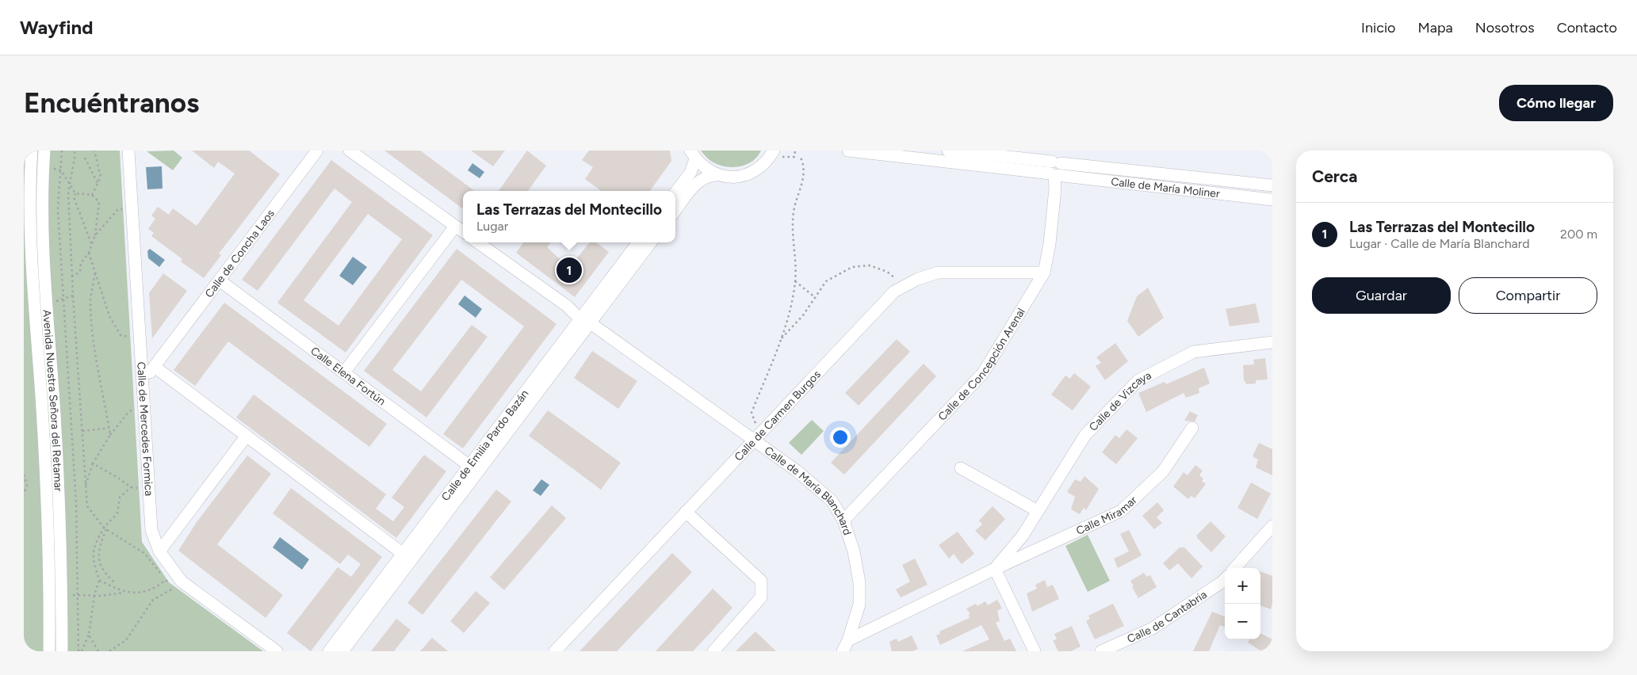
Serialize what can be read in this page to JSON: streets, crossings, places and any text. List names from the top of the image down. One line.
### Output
{"streets":{"street":["Calle de María Moliner","Calle de Concha Laos","Calle de Concepción Arenal","Calle Elena Fortún","Avenida Nuestra Señora del Retamar","Calle de Vizcaya","Calle de Carmen Burgos","Calle de Mercedes Formica","Calle de Emilia Pardo Bazán","Calle de María Blanchard","Calle Miramar","Calle de Cantabria"]},"crossings":[["Calle de María Moliner","Calle de Concepción Arenal"],["Calle de Concha Laos","Calle Elena Fortún"],["Calle de Concha Laos","Calle de Mercedes Formica"],["Calle de Concepción Arenal","Calle de Carmen Burgos"],["Calle de Concepción Arenal","Calle de María Blanchard"],["Calle Elena Fortún","Calle de Emilia Pardo Bazán"],["Calle de Vizcaya","Calle de María Blanchard"],["Calle de Vizcaya","Calle Miramar"],["Calle de Carmen Burgos","Calle de María Blanchard"],["Calle de Emilia Pardo Bazán","Calle de María Blanchard"]],"page":{"header":"Wayfind","nav":["Inicio","Mapa","Nosotros","Contacto"],"buttons":["Cómo llegar",["Guardar","Compartir"]],"title":"Encuéntranos","heading":"Cerca","popup":["Las Terrazas del Montecillo","Lugar"],"list":[{"mark":"1","name":"Las Terrazas del Montecillo","note":"Lugar · Calle de María Blanchard","value":"200 m"}],"pins":"1","map_buttons":["+","−"]}}
